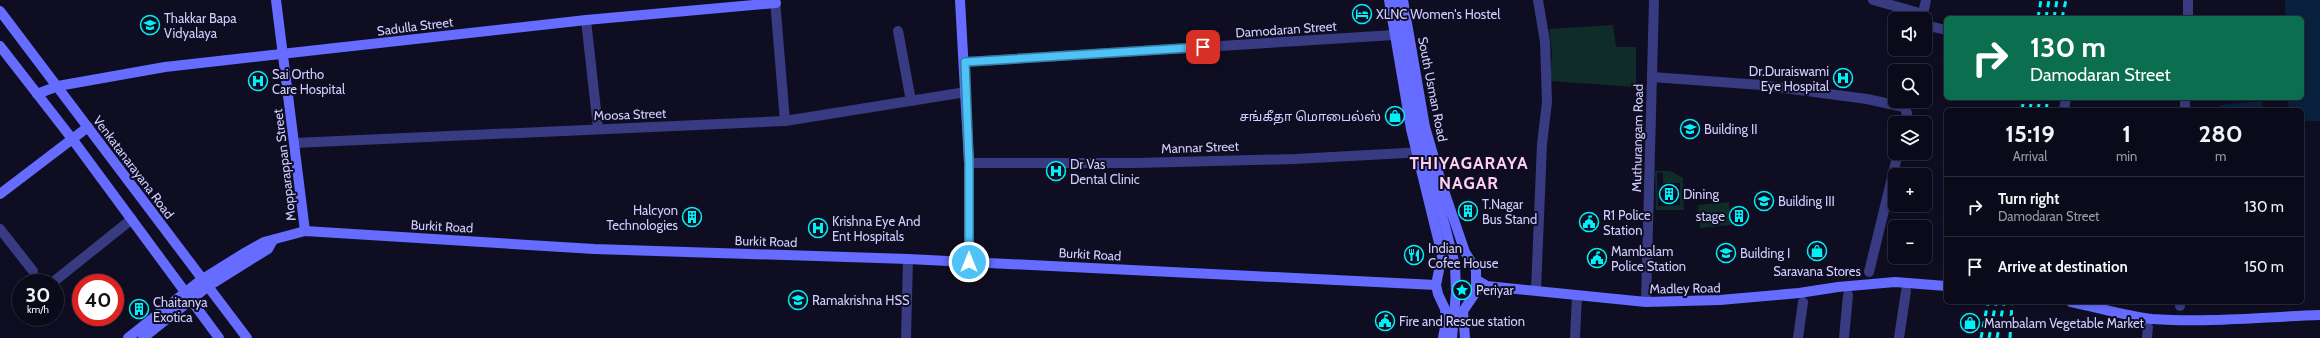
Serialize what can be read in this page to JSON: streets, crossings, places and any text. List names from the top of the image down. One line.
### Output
{"streets":{"main road":["Sadulla Street","South Usman Road","Mopparappan Street","Venkatanarayana Road","Burkit Road","Madley Road"],"street":["Damodaran Street","Moosa Street","Muthurangam Road","Mannar Street"]},"crossings":[["Sadulla Street","Mopparappan Street"],["Sadulla Street","Venkatanarayana Road"],["South Usman Road","Mannar Street"],["South Usman Road","Burkit Road"],["South Usman Road","Madley Road"],["Moosa Street","Mopparappan Street"],["Muthurangam Road","Madley Road"],["Mopparappan Street","Burkit Road"],["Venkatanarayana Road","Burkit Road"],["Burkit Road","Madley Road"]],"districts":["THIYAGARAYA NAGAR"],"places":{"hotel":["XLNC Women's Hostel"],"school or university":["Thakkar Bapa Vidyalaya","Building II","Building III","Building I","Ramakrishna HSS"],"hospital":["Dr.Duraiswami Eye Hospital","Sai Ortho Care Hospital","Dr Vas Dental Clinic","Krishna Eye And Ent Hospitals"],"shop":["சங்கீதா மொபைல்ஸ்","Saravana Stores","Mambalam Vegetable Market"],"building":["Dining","T.Nagar Bus Stand","stage","Halcyon Technologies","Chaitanya Exotica"],"public building":["R1 Police Station","Mambalam Police Station","Fire and Rescue station"],"restaurant":["Indian Cofee House"],"place":["Periyar"]},"page":{"map_buttons":["+","−"],"turn":["130 m","Damodaran Street"],"eta":["15:19","Arrival","1","min","280","m"],"list":[{"name":"Turn right","note":"Damodaran Street","value":"130 m"},{"name":"Arrive at destination","value":"150 m"}],"speed":"30 km/h","limit":"40"}}
